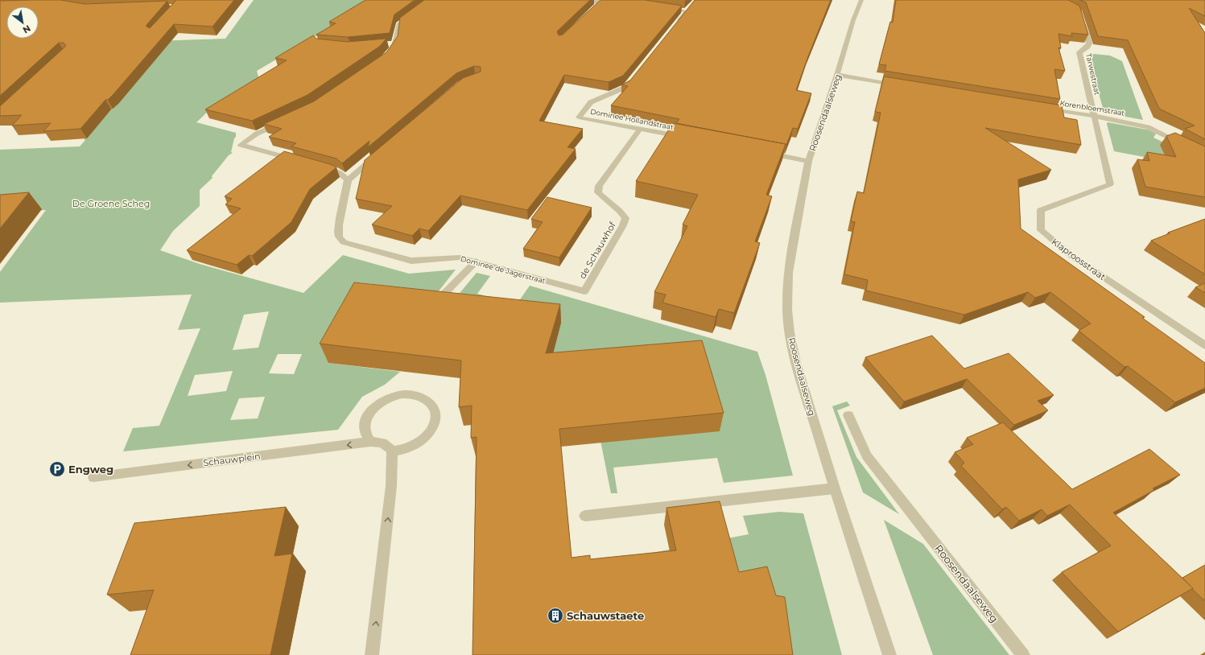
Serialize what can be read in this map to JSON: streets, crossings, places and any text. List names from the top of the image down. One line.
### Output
{"streets":{"street":["Tarwestraat","Korenbloemstraat","Roosendaalseweg","Dominee Hollandstraat","de Schauwhof","Klaproosstraat","Dominee de Jagerstraat","Schauwplein"]},"crossings":[["Tarwestraat","Korenbloemstraat"],["Tarwestraat","Klaproosstraat"],["Korenbloemstraat","Klaproosstraat"],["Dominee Hollandstraat","de Schauwhof"],["de Schauwhof","Dominee de Jagerstraat"]],"one_way":["Schauwplein"],"parks":["De Groene Scheg"],"places":{"parking":["Engweg"],"building":["Schauwstaete"]},"north":"bottom right"}
